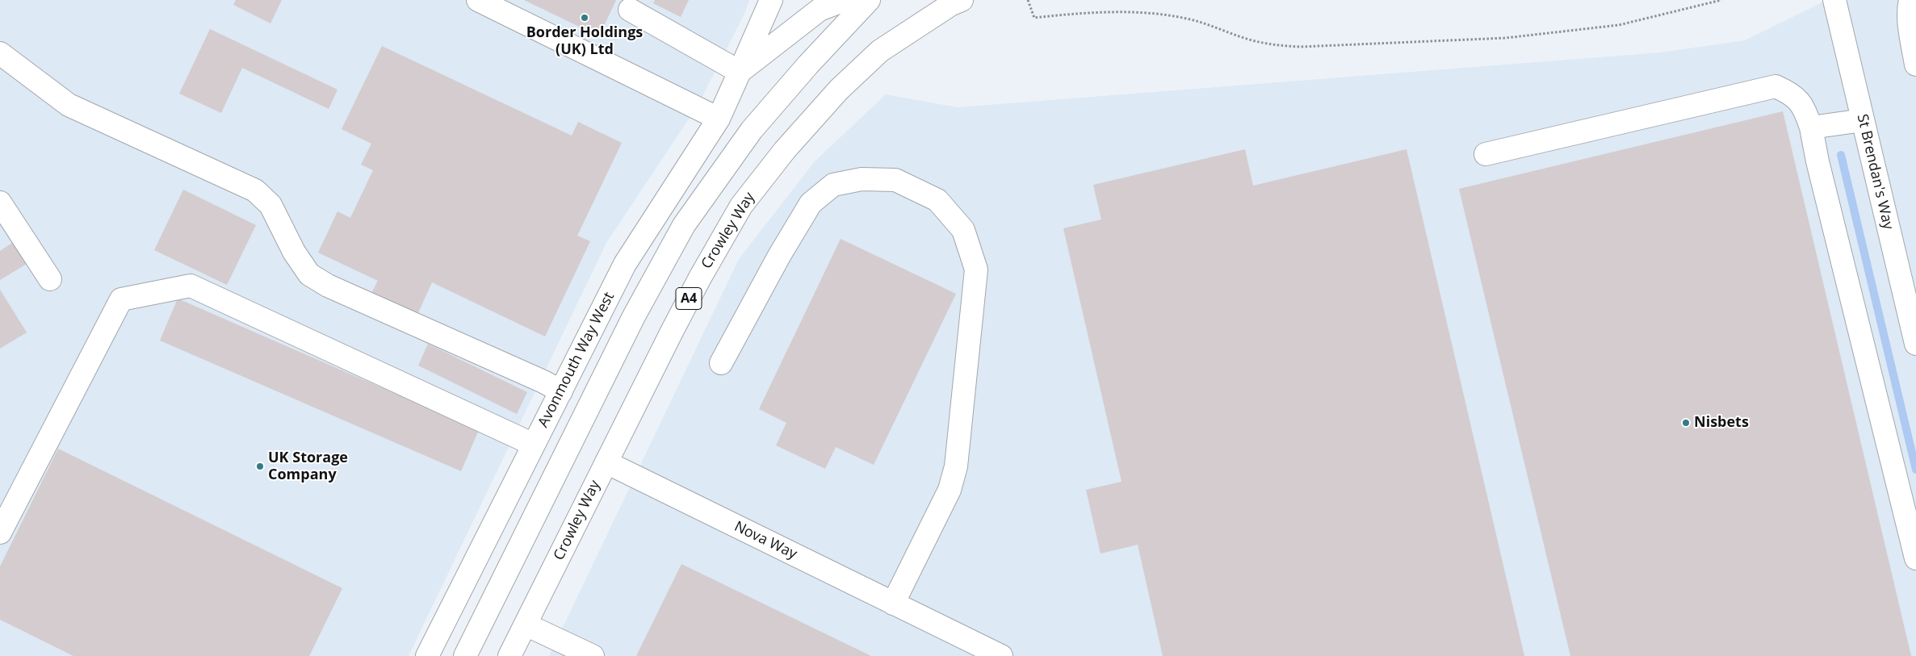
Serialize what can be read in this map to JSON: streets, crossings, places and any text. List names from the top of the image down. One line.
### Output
{"streets":{"main road":["St Brendan's Way","Crowley Way","A4","Avonmouth Way West","Nova Way"]},"crossings":[["Crowley Way","Nova Way"]],"places":["Border Holdings (UK) Ltd","Nisbets","UK Storage Company"]}
